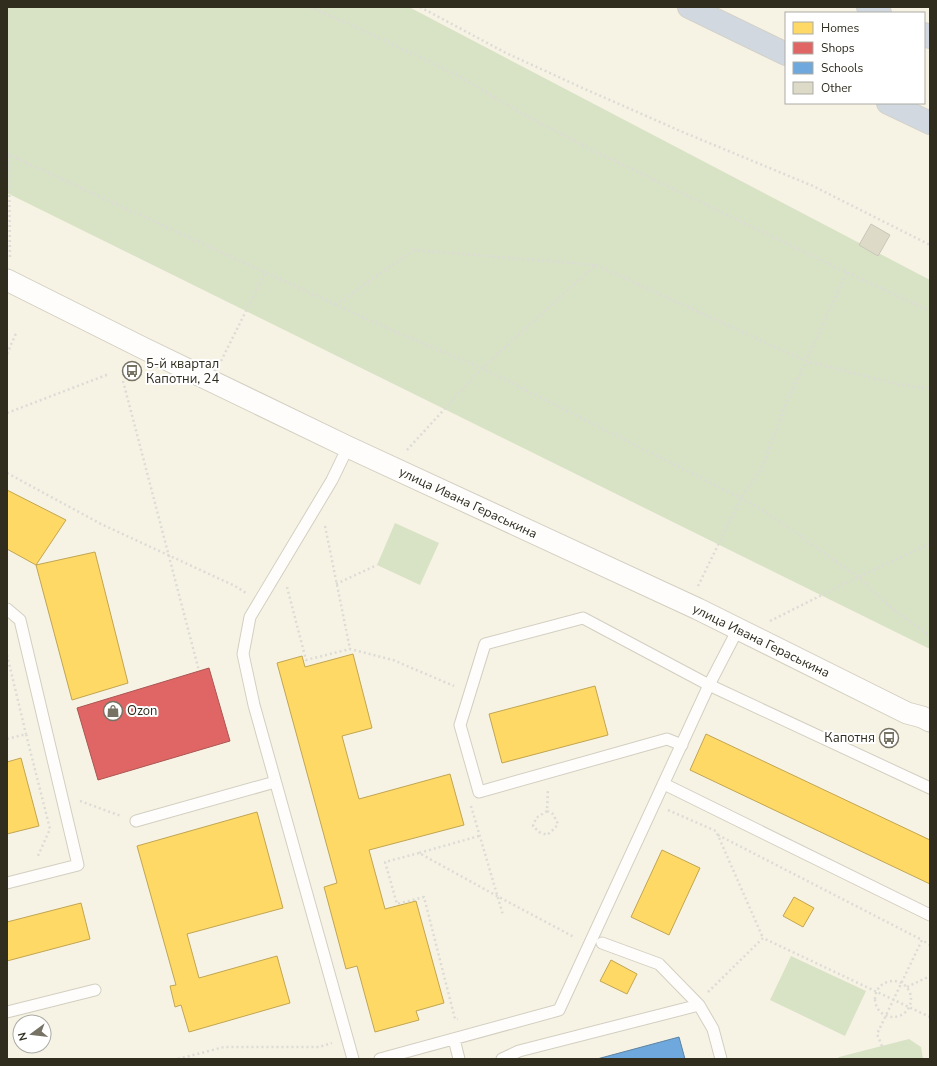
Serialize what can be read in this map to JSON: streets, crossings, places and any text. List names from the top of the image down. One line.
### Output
{"streets":{"street":["улица Ивана Гераськина"]},"places":{"bus stop":["5-й квартал Капотни, 24","Капотня"],"shop":["Ozon"]},"legend":["Homes","Shops","Schools","Other"],"north":"left"}
